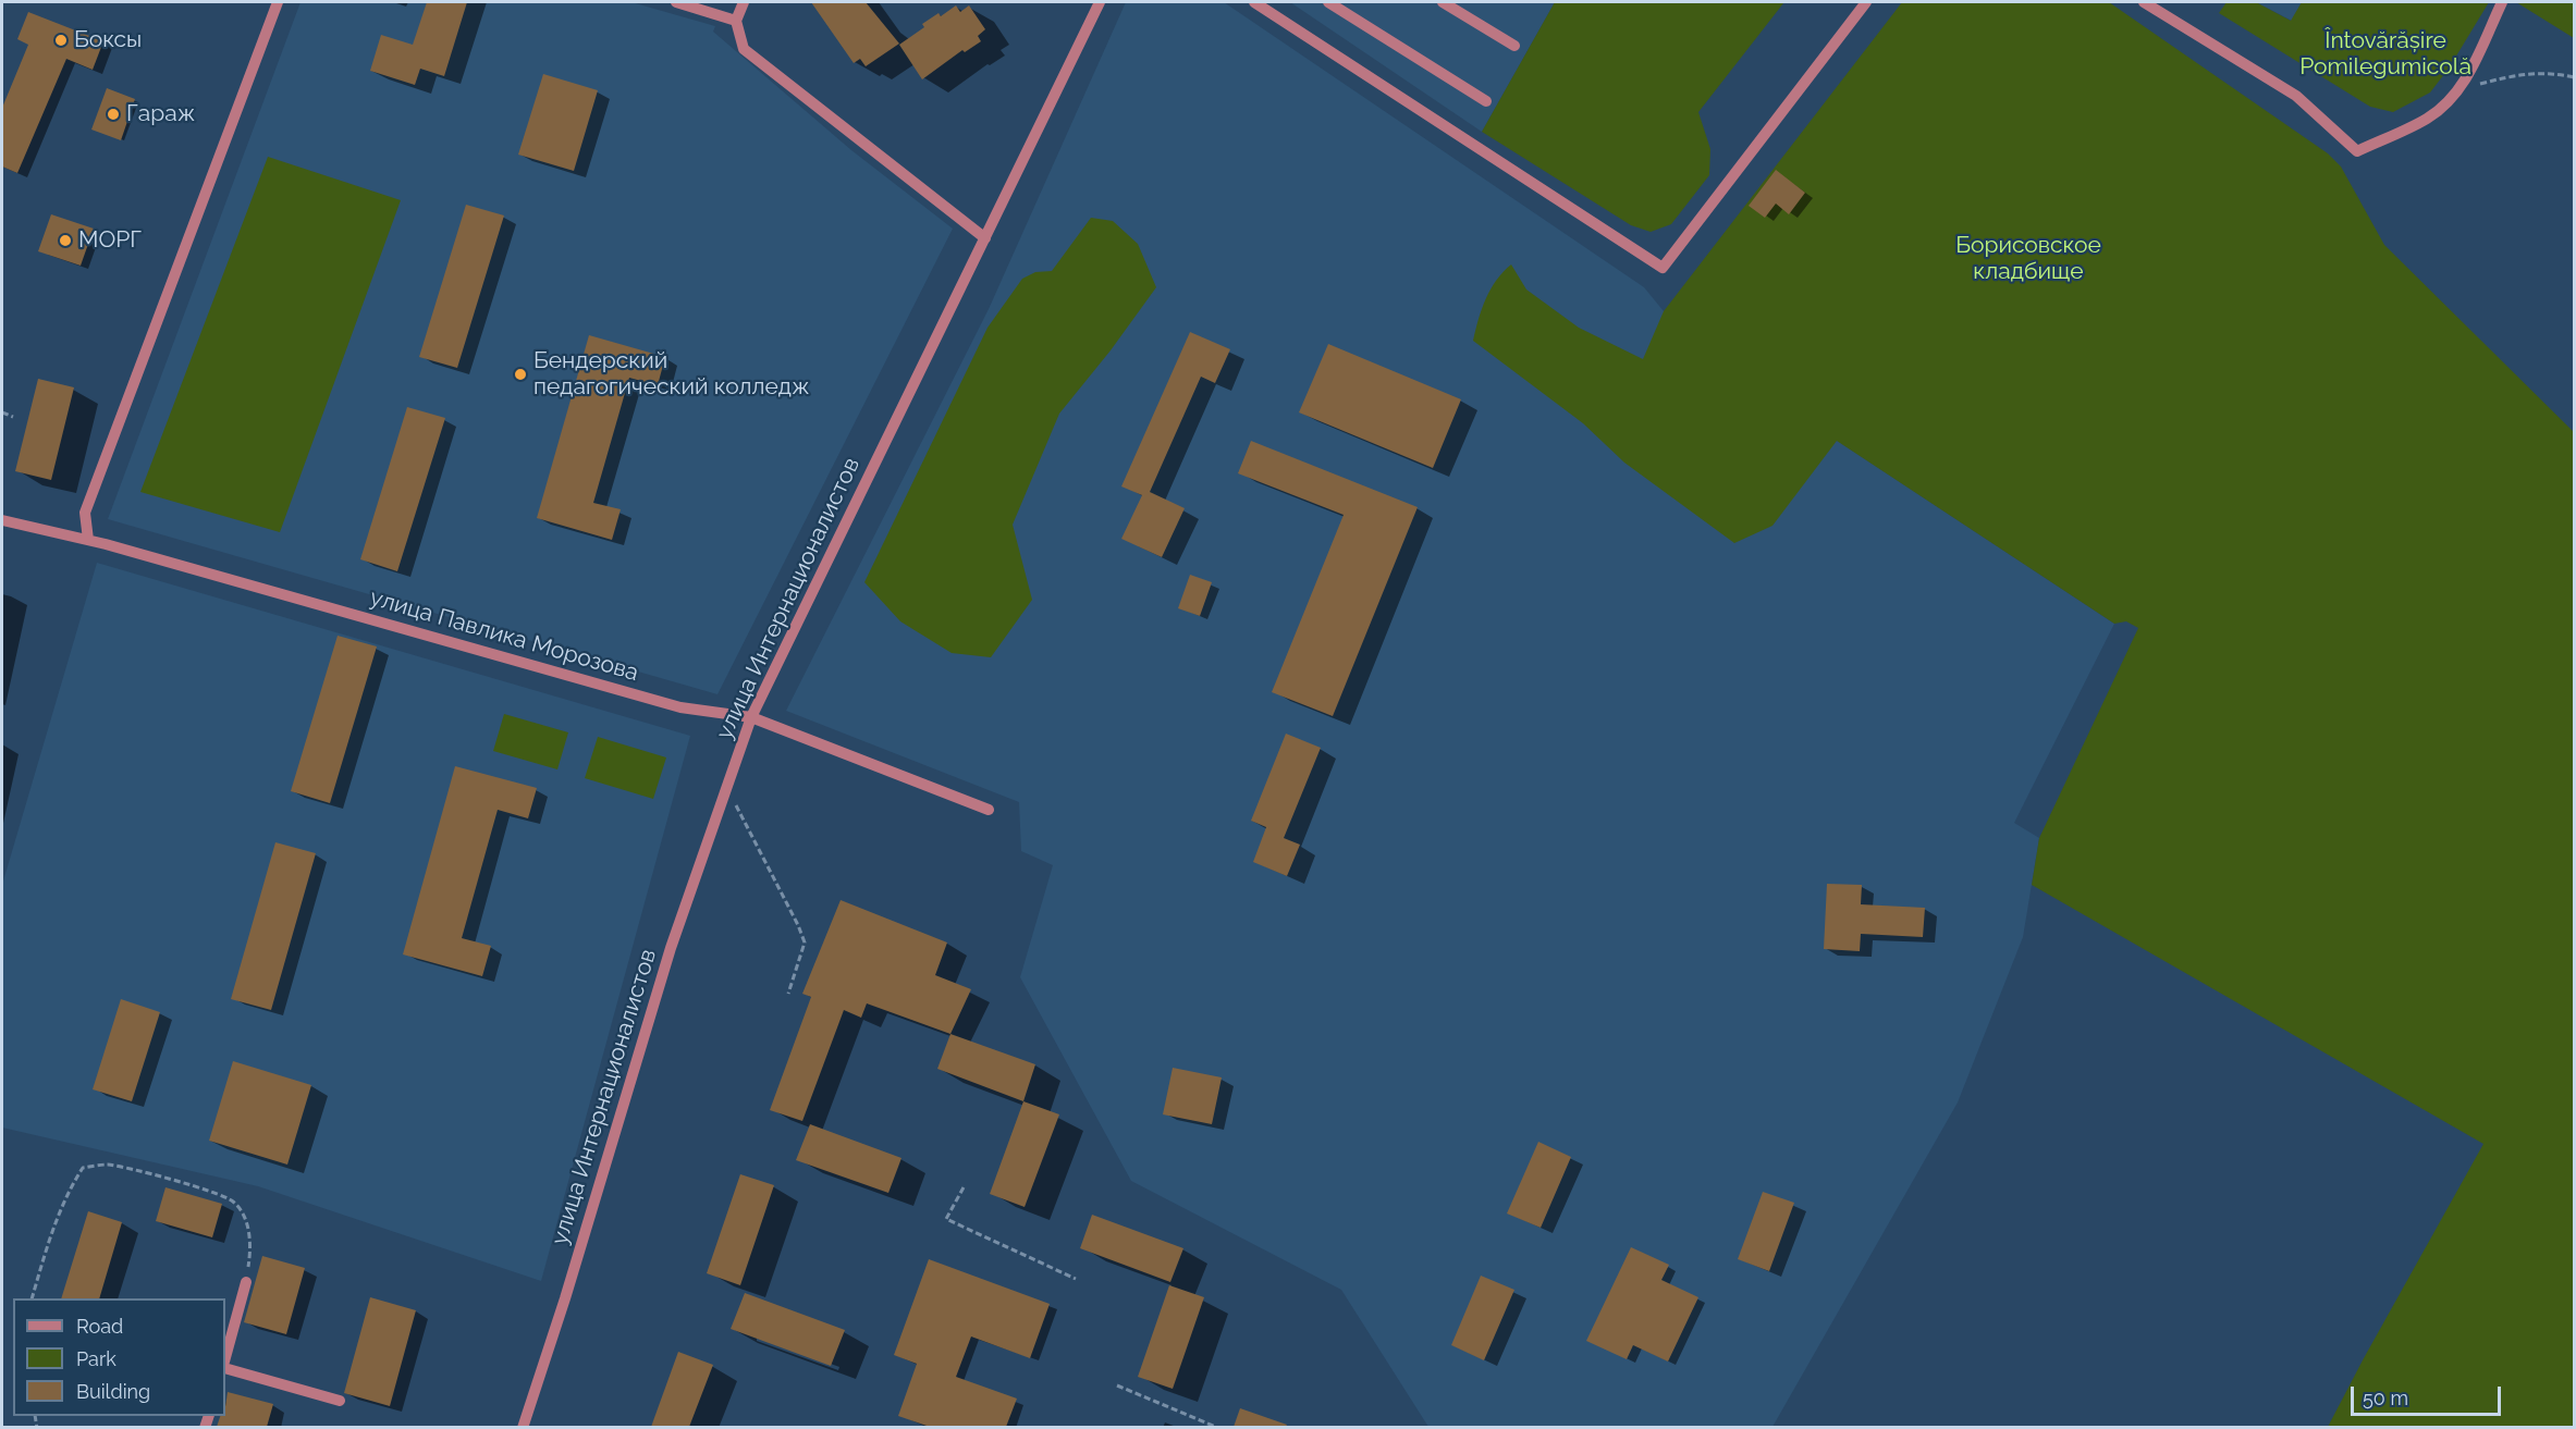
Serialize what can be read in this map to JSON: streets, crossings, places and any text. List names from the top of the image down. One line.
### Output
{"streets":{"street":["улица Интернационалистов","улица Павлика Морозова"]},"crossings":[["улица Интернационалистов","улица Павлика Морозова"]],"parks":["Întovărășire Pomilegumicolă","Борисовское кладбище"],"places":["Боксы","Гараж","МОРГ","Бендерский педагогический колледж"],"legend":["Road","Park","Building"],"scale_bar":"50 m"}
